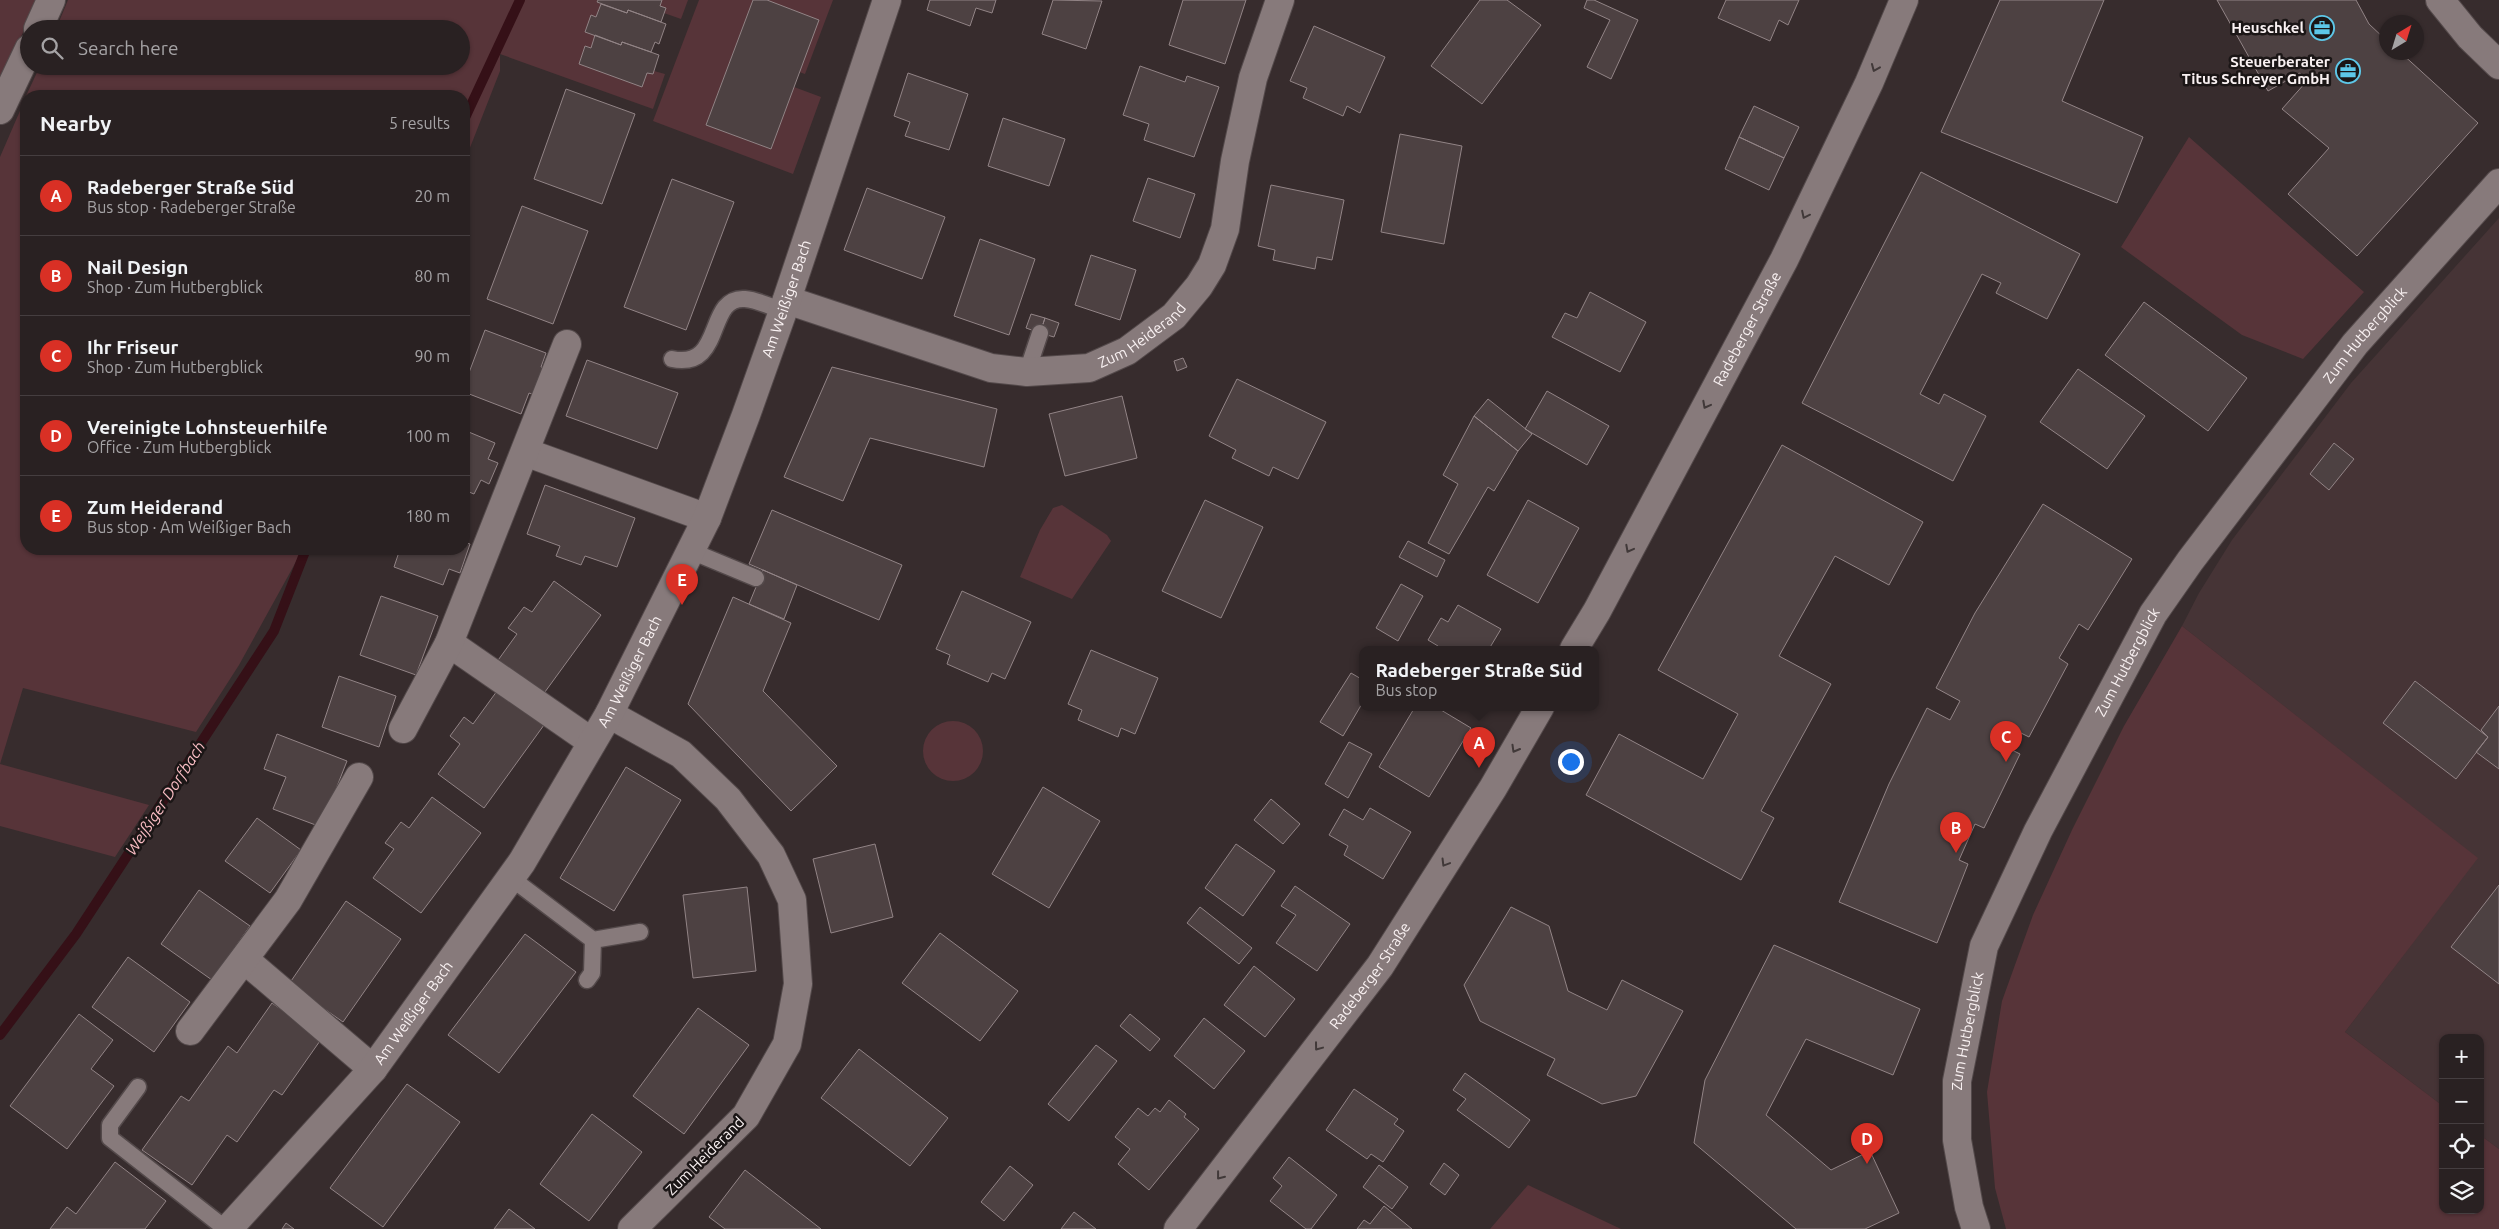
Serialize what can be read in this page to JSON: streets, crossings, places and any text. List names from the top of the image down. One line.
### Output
{"streets":{"street":["Am Weißiger Bach","Radeberger Straße","Zum Heiderand","Zum Hutbergblick"]},"crossings":[["Am Weißiger Bach","Zum Heiderand"]],"one_way":["Radeberger Straße"],"water":["Weißiger Dorfbach"],"places":{"office":["Heuschkel","Steuerberater Titus Schreyer GmbH"]},"north":"top right","page":{"search":"Search here","heading":["Nearby","5 results"],"list":[{"mark":"A","name":"Radeberger Straße Süd","note":"Bus stop · Radeberger Straße","value":"20 m"},{"mark":"B","name":"Nail Design","note":"Shop · Zum Hutbergblick","value":"80 m"},{"mark":"C","name":"Ihr Friseur","note":"Shop · Zum Hutbergblick","value":"90 m"},{"mark":"D","name":"Vereinigte Lohnsteuerhilfe","note":"Office · Zum Hutbergblick","value":"100 m"},{"mark":"E","name":"Zum Heiderand","note":"Bus stop · Am Weißiger Bach","value":"180 m"}],"pins":["E","C","A","B","D"],"popup":["Radeberger Straße Süd","Bus stop"],"map_buttons":["+","−"]}}
